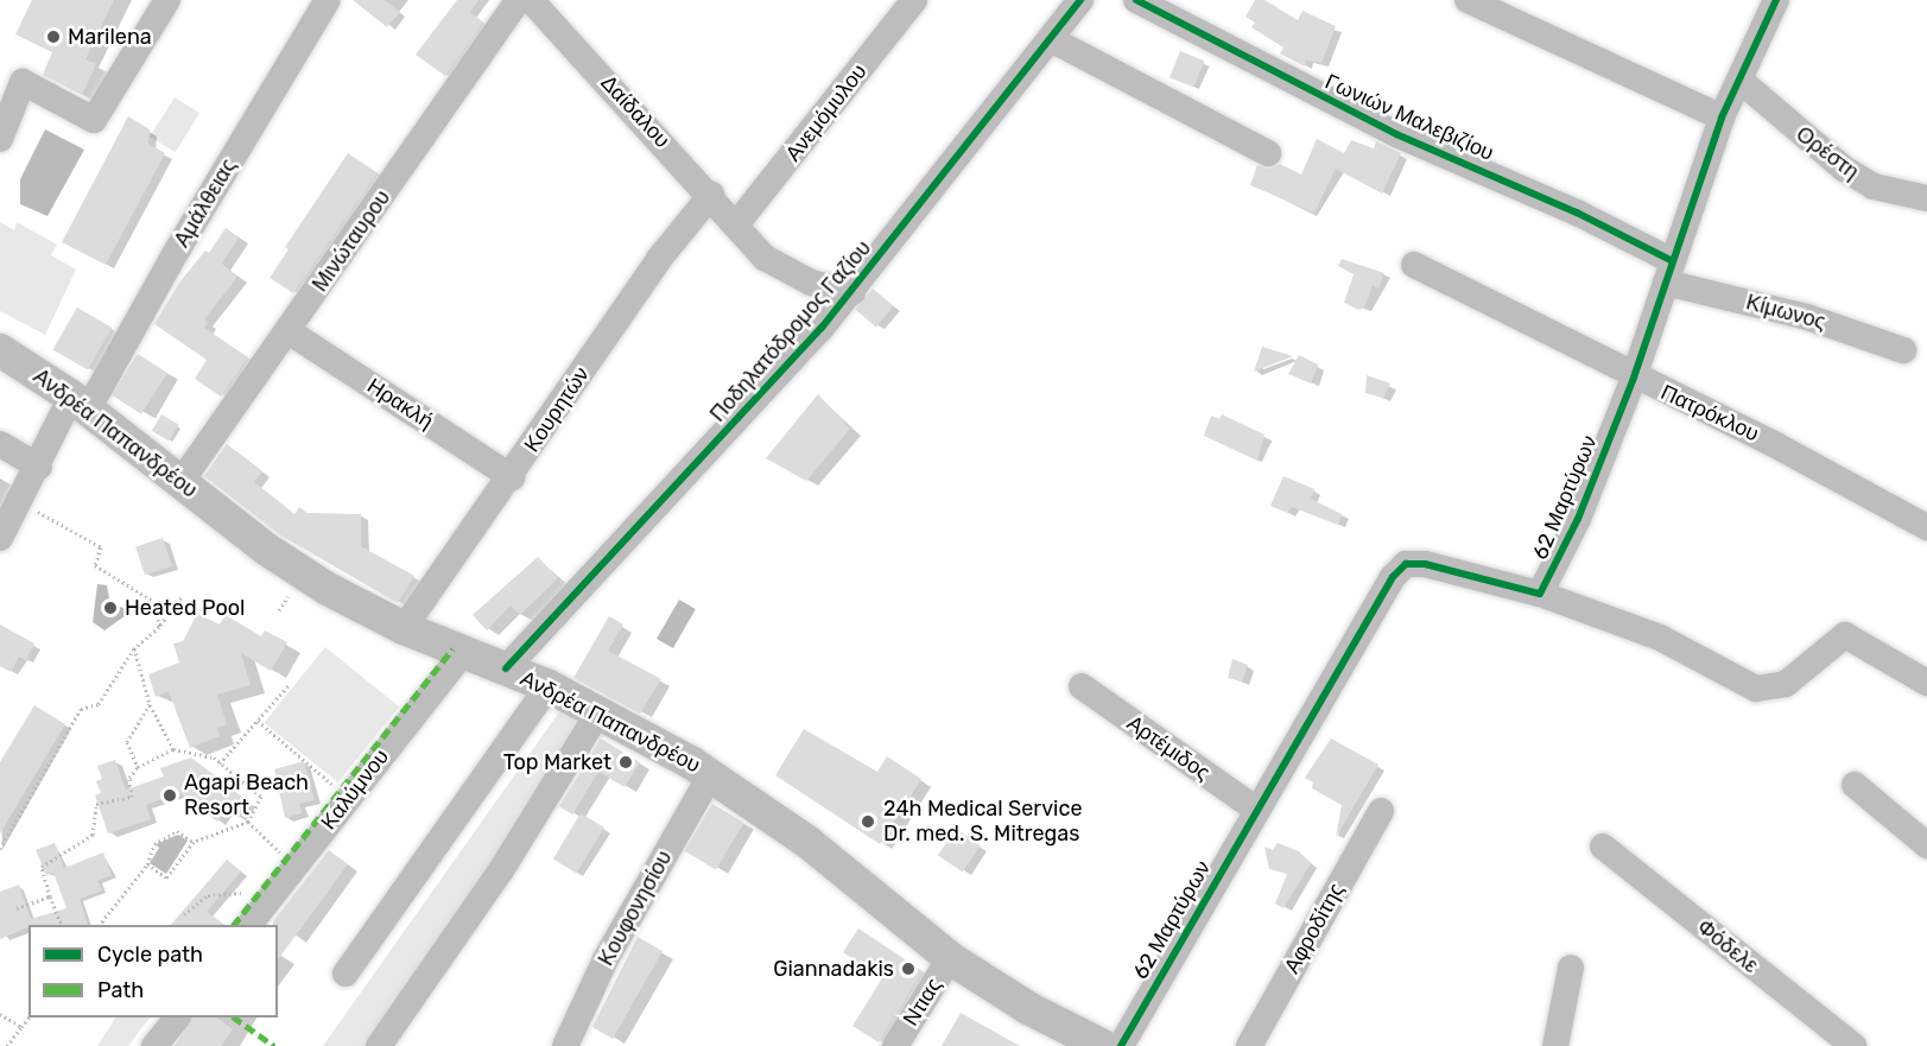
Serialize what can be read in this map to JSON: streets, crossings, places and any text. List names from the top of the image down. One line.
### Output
{"streets":{"main road":["Ανδρέα Παπανδρέου"],"street":["Δαίδαλου","Ανεμόμυλου","Γωνιών Μαλεβιζίου","Ορέστη","Αμάλθειας","Μινώταυρου","Κίμωνος","Ποδηλατόδρομος Γαζίου","Ηρακλή","Κουρητών","Πατρόκλου","62 Μαρτύρων","Αρτέμιδος","Καλύμνου","Κουφονησίου","Αφροδίτης","Φόδελε","Ντιας"]},"crossings":[["Δαίδαλου","Ανεμόμυλου"],["Δαίδαλου","Ποδηλατόδρομος Γαζίου"],["Δαίδαλου","Κουρητών"],["Γωνιών Μαλεβιζίου","Κίμωνος"],["Γωνιών Μαλεβιζίου","62 Μαρτύρων"],["Ορέστη","62 Μαρτύρων"],["Αμάλθειας","Ανδρέα Παπανδρέου"],["Μινώταυρου","Ηρακλή"],["Μινώταυρου","Ανδρέα Παπανδρέου"],["Κίμωνος","62 Μαρτύρων"],["Ποδηλατόδρομος Γαζίου","Ανδρέα Παπανδρέου"],["Ηρακλή","Κουρητών"],["Κουρητών","Ανδρέα Παπανδρέου"],["Πατρόκλου","62 Μαρτύρων"],["Ανδρέα Παπανδρέου","Καλύμνου"],["Ανδρέα Παπανδρέου","Κουφονησίου"],["Ανδρέα Παπανδρέου","Ντιας"],["62 Μαρτύρων","Αρτέμιδος"]],"places":["Marilena","Heated Pool","Top Market","Agapi Beach Resort","24h Medical Service Dr. med. S. Mitregas","Giannadakis"],"legend":["Cycle path","Path"]}
